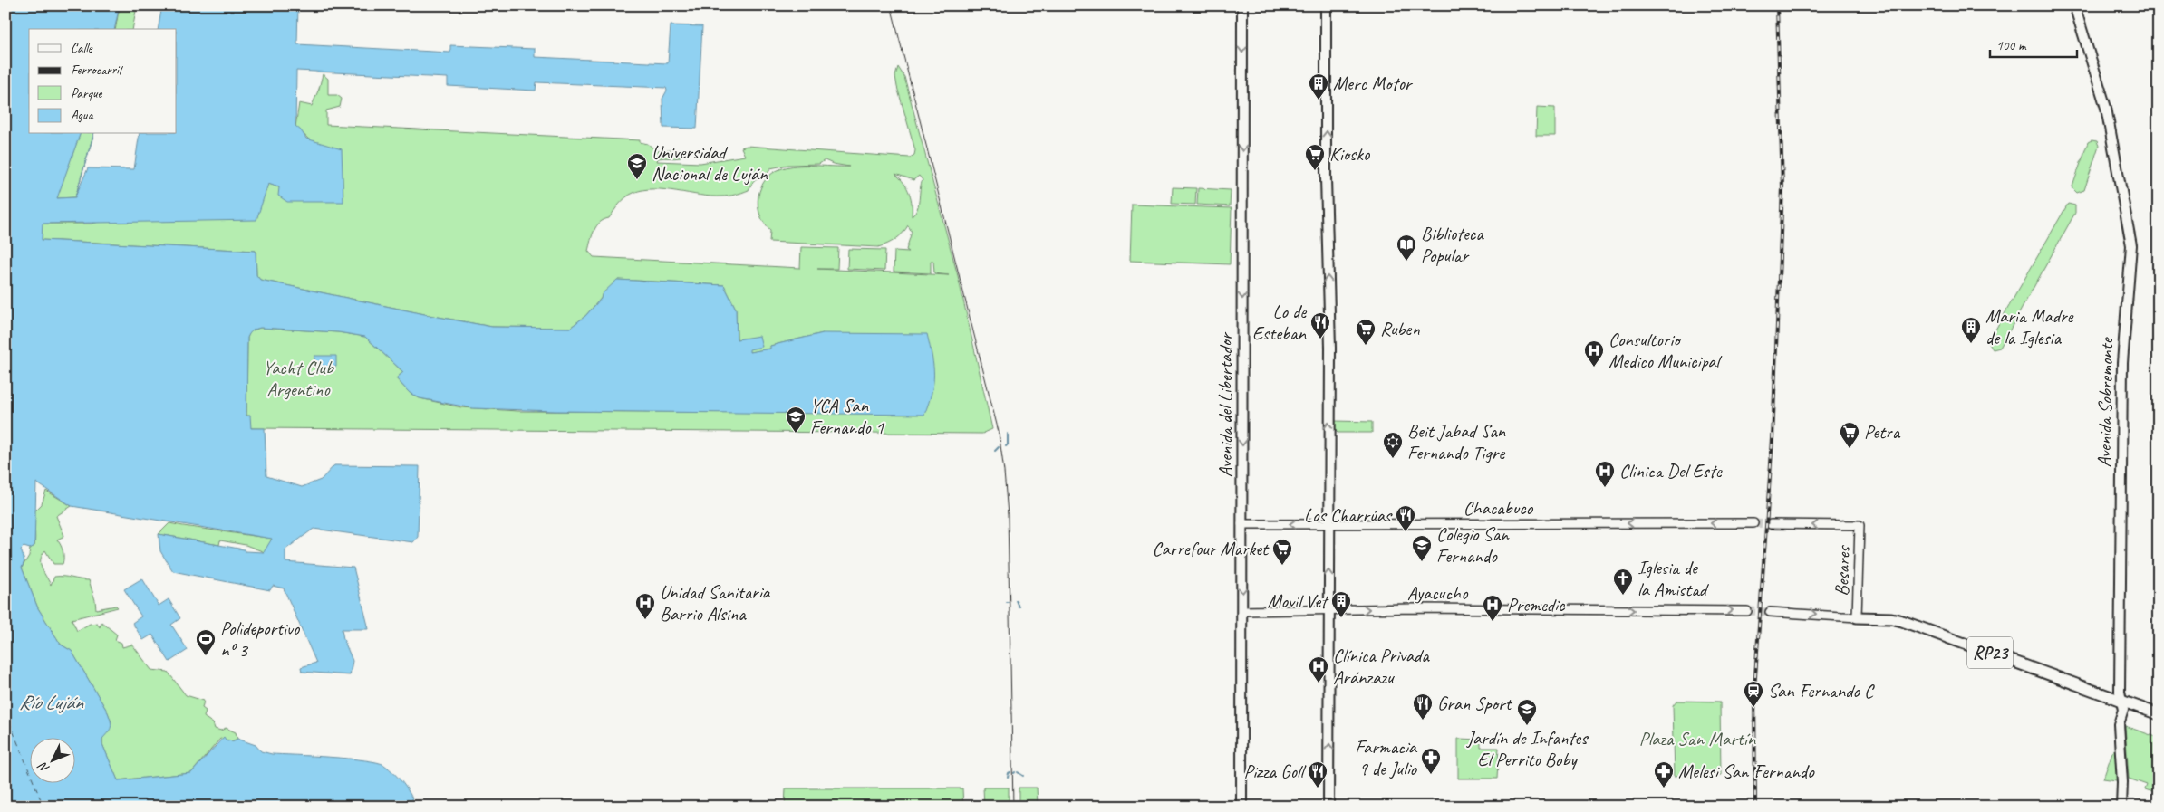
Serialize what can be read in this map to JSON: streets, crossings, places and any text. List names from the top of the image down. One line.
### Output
{"streets":{"main road":["Avenida Sobremonte","Avenida del Libertador","RP23"],"street":["Chacabuco","Besares","Ayacucho"]},"crossings":[["Avenida Sobremonte","RP23"],["Avenida del Libertador","Chacabuco"],["Avenida del Libertador","Ayacucho"],["Besares","RP23"]],"one_way":["Avenida del Libertador","Chacabuco","Ayacucho"],"water":["Río Luján"],"parks":["Yacht Club Argentino","Plaza San Martín"],"places":{"building":["Merc Motor","Maria Madre de la Iglesia","Movil Vet"],"supermarket":["Kiosko","Ruben","Petra","Carrefour Market"],"school or university":["Universidad Nacional de Luján","YCA San Fernando 1","Colegio San Fernando","Jardín de Infantes El Perrito Boby"],"library":["Biblioteca Popular"],"restaurant":["Lo de Esteban","Los Charrúas","Gran Sport","Pizza Goll"],"hospital":["Consultorio Medico Municipal","Clinica Del Este","Unidad Sanitaria Barrio Alsina","Premedic","Clínica Privada Aránzazu"],"synagogue":["Beit Jabad San Fernando Tigre"],"church":["Iglesia de la Amistad"],"sports":["Polideportivo nº 3"],"station":["San Fernando C"],"pharmacy":["Farmacia 9 de Julio","Melesi San Fernando"]},"legend":["Calle","Ferrocarril","Parque","Agua"],"scale_bar":"100 m","north":"bottom left"}
